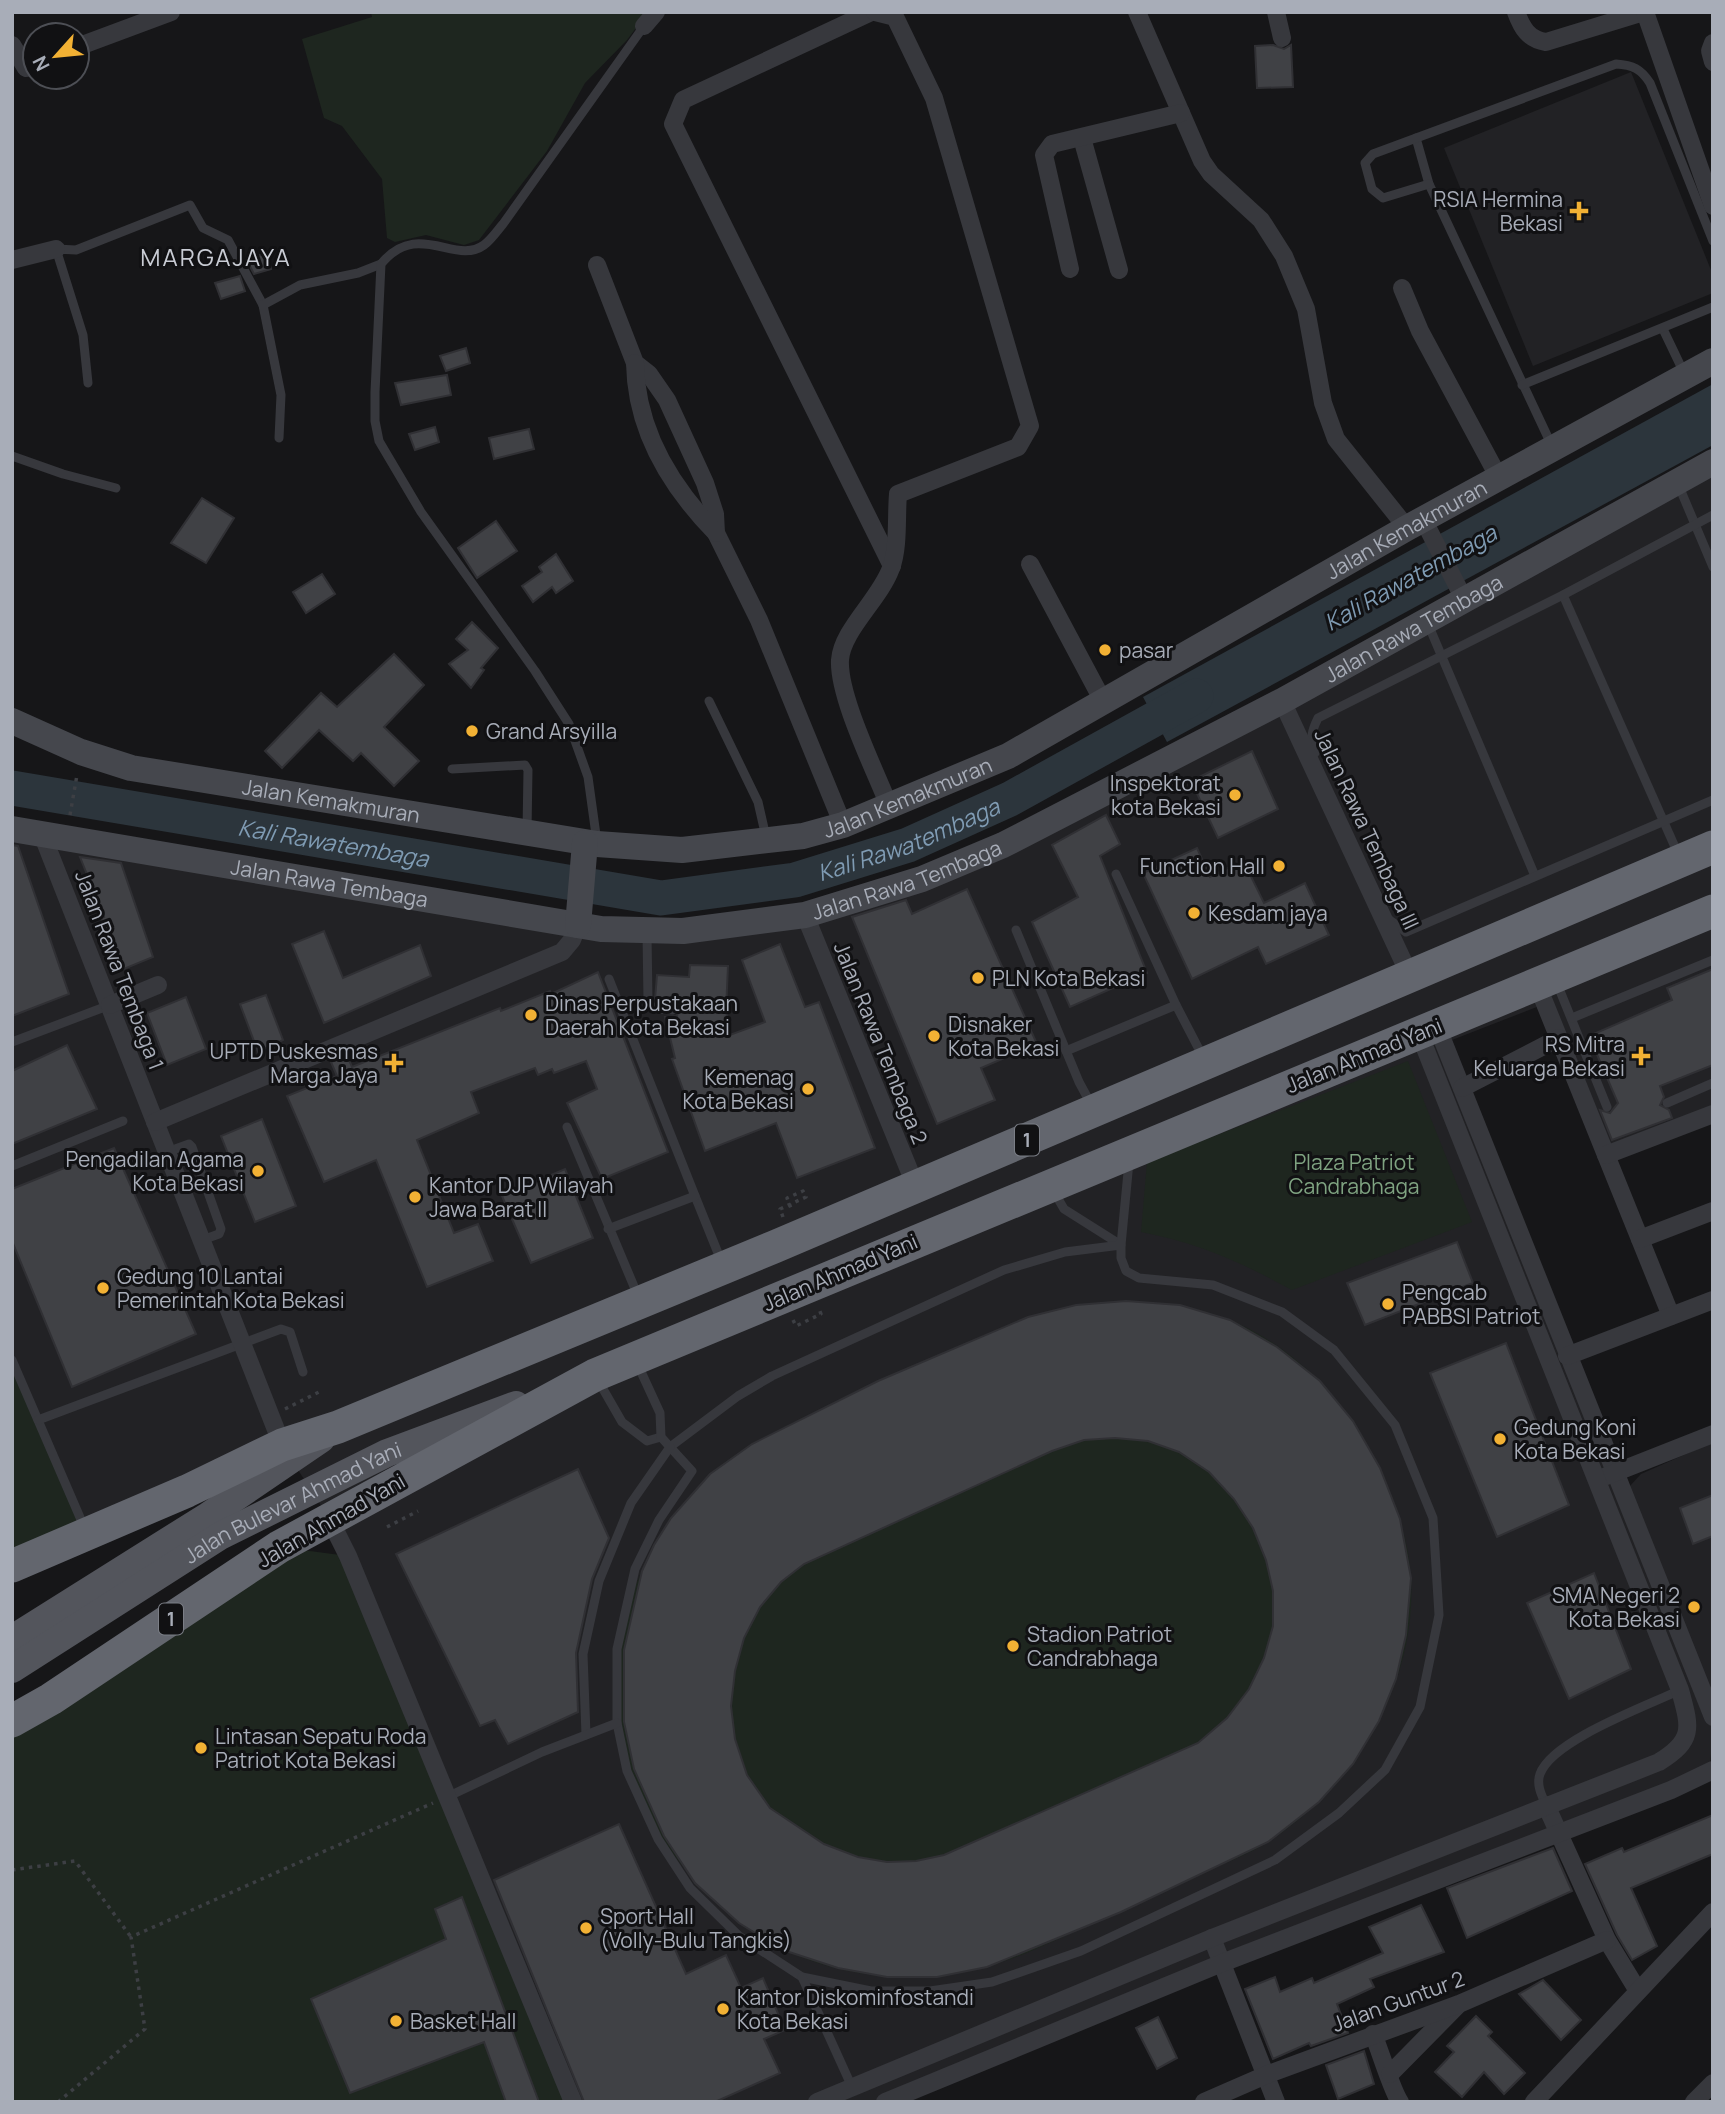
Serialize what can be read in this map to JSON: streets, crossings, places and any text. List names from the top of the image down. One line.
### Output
{"streets":{"highway":["Jalan Ahmad Yani","1"],"main road":["Jalan Bulevar Ahmad Yani"],"street":["Jalan Kemakmuran","Jalan Rawa Tembaga","Jalan Rawa Tembaga III","Jalan Rawa Tembaga 1","Jalan Rawa Tembaga 2","Jalan Guntur 2"]},"crossings":[["Jalan Rawa Tembaga","Jalan Rawa Tembaga III"],["Jalan Rawa Tembaga","Jalan Rawa Tembaga 1"],["Jalan Rawa Tembaga","Jalan Rawa Tembaga 2"],["Jalan Rawa Tembaga III","1"],["Jalan Rawa Tembaga 1","1"],["Jalan Rawa Tembaga 2","1"],["Jalan Ahmad Yani","Jalan Bulevar Ahmad Yani"],["1","Jalan Bulevar Ahmad Yani"]],"districts":["MARGAJAYA"],"water":["Kali Rawatembaga"],"parks":["Plaza Patriot Candrabhaga"],"places":{"health":["RSIA Hermina Bekasi","RS Mitra Keluarga Bekasi","UPTD Puskesmas Marga Jaya"],"other":["pasar","Grand Arsyilla","Inspektorat kota Bekasi","Function Hall","Kesdam jaya","PLN Kota Bekasi","Dinas Perpustakaan Daerah Kota Bekasi","Disnaker Kota Bekasi","Kemenag Kota Bekasi","Pengadilan Agama Kota Bekasi","Kantor DJP Wilayah Jawa Barat II","Gedung 10 Lantai Pemerintah Kota Bekasi","Pengcab PABBSI Patriot","Gedung Koni Kota Bekasi","SMA Negeri 2 Kota Bekasi","Stadion Patriot Candrabhaga","Lintasan Sepatu Roda Patriot Kota Bekasi","Sport Hall (Volly-Bulu Tangkis)","Kantor Diskominfostandi Kota Bekasi","Basket Hall"]},"north":"bottom left"}
